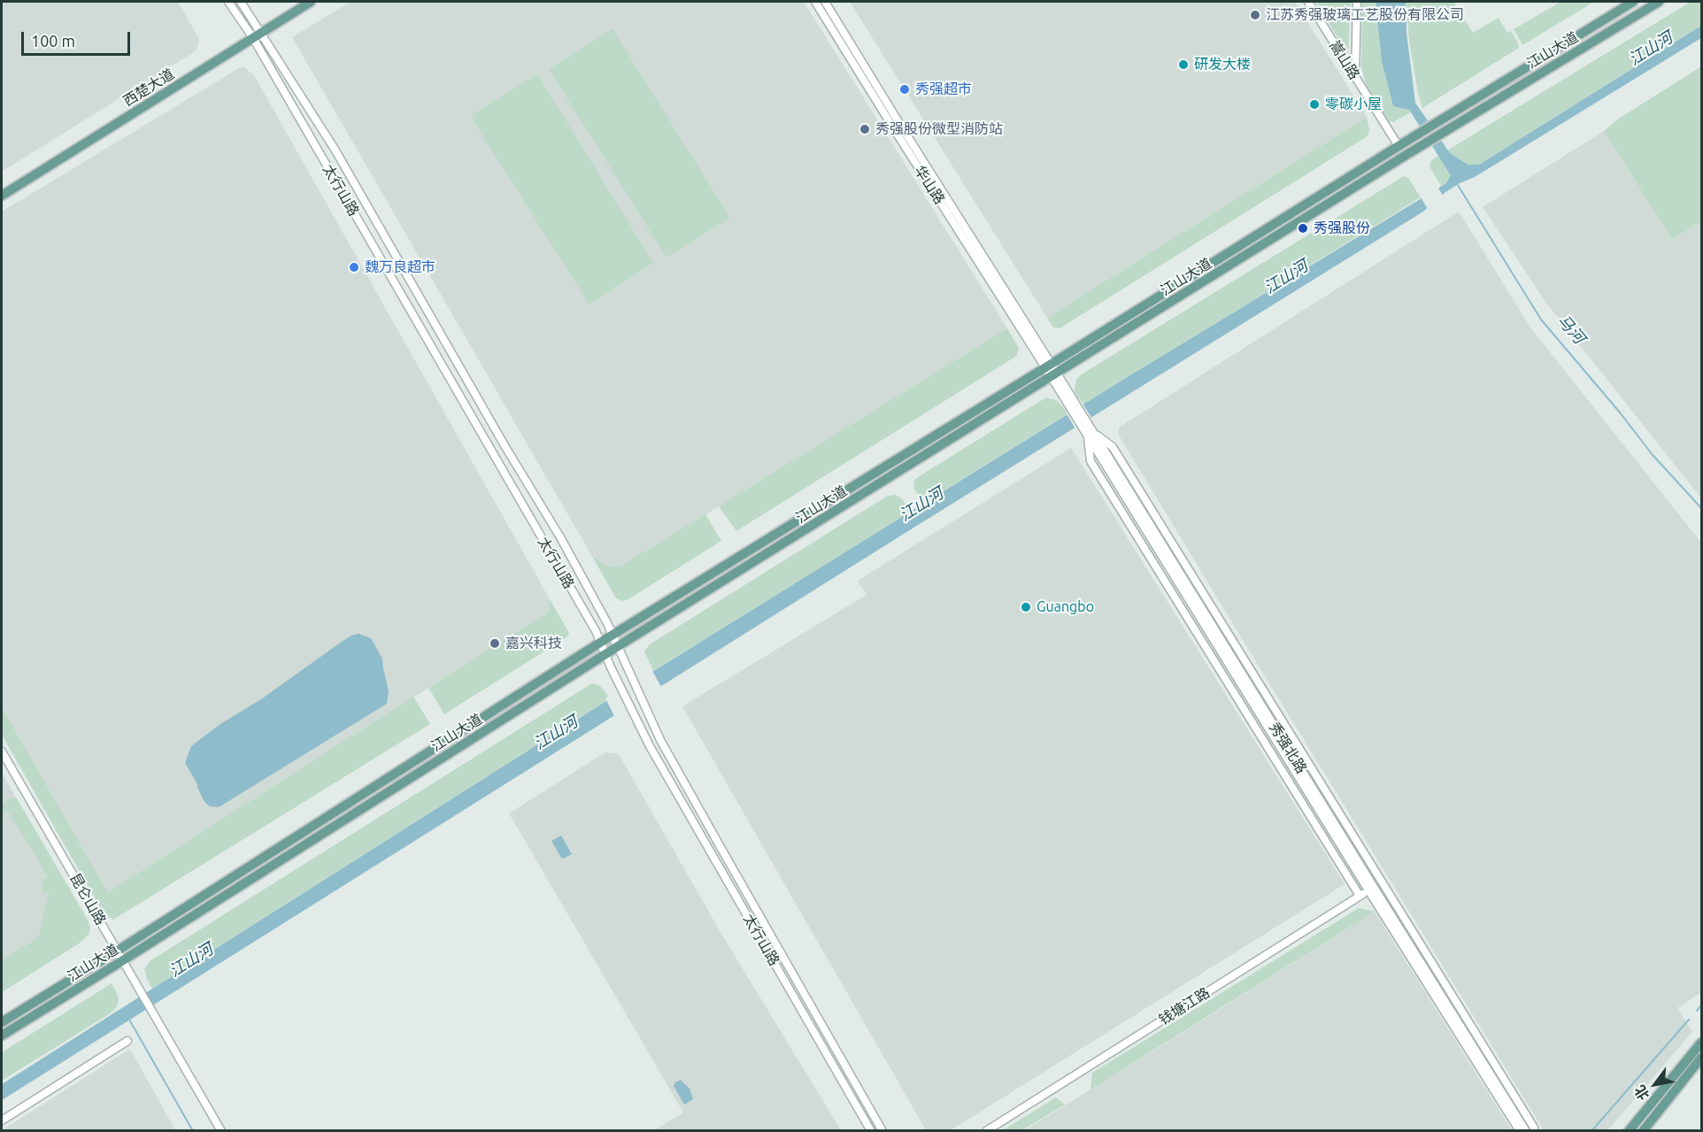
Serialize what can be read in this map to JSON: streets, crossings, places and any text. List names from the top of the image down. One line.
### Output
{"streets":{"main road":["江山大道","西楚大道"],"street":["嵩山路","华山路","太行山路","秀强北路","昆仑山路","钱塘江路"]},"crossings":[["江山大道","嵩山路"],["江山大道","华山路"],["江山大道","太行山路"],["江山大道","秀强北路"],["江山大道","昆仑山路"],["西楚大道","太行山路"],["华山路","秀强北路"],["秀强北路","钱塘江路"]],"water":["江山河","马河"],"places":["江苏秀强玻璃工艺股份有限公司","研发大楼","秀强超市","零碳小屋","秀强股份微型消防站","秀强股份","魏万良超市","Guangbo","嘉兴科技"],"scale_bar":"100 m","north":"bottom left"}
